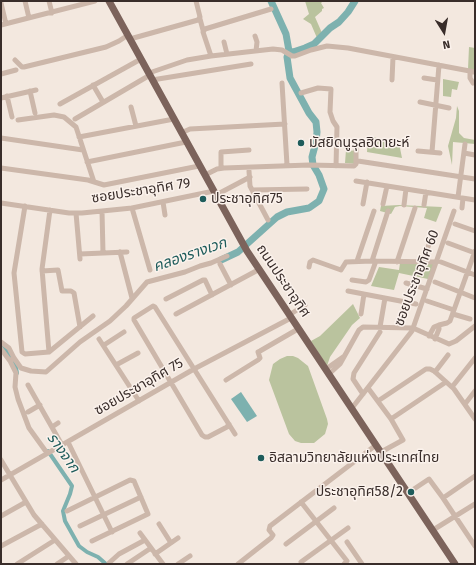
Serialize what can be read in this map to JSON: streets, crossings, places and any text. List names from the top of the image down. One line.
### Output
{"streets":{"main road":["ถนนประชาอุทิศ"],"street":["ซอยประชาอุทิศ 79","ซอยประชาอุทิศ 60","ซอยประชาอุทิศ 75"]},"crossings":[["ซอยประชาอุทิศ 79","ถนนประชาอุทิศ"],["ซอยประชาอุทิศ 60","ถนนประชาอุทิศ"],["ถนนประชาอุทิศ","ซอยประชาอุทิศ 75"]],"water":["คลองรางเวก","รางจาก"],"places":["มัสยิดนูรุลฮิดายะห์","ประชาอุทิศ75","อิสลามวิทยาลัยแห่งประเทศไทย","ประชาอุทิศ58/2"],"north":"bottom"}
